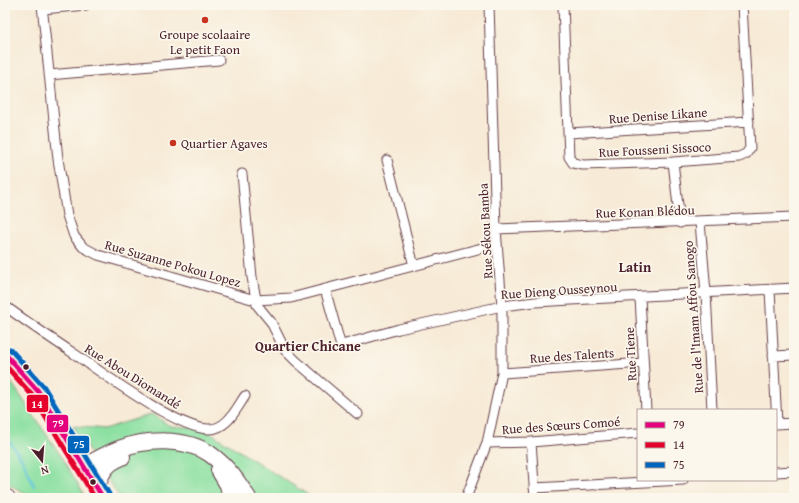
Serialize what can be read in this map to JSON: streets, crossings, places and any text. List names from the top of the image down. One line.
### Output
{"streets":{"street":["Rue Denise Likane","Rue Fousseni Sissoco","Rue Konan Blédou","Rue Sékou Bamba","Rue Suzanne Pokou Lopez","Rue Dieng Ousseynou","Rue de l'Imam Affou Sanogo","Rue Tiene","Rue des Talents","Rue Abou Diomandé","Rue des Sœurs Comoé"]},"crossings":[["Rue Denise Likane","Rue Fousseni Sissoco"],["Rue Konan Blédou","Rue Sékou Bamba"],["Rue Konan Blédou","Rue de l'Imam Affou Sanogo"],["Rue Sékou Bamba","Rue Suzanne Pokou Lopez"],["Rue Sékou Bamba","Rue Dieng Ousseynou"],["Rue Sékou Bamba","Rue des Talents"],["Rue Sékou Bamba","Rue des Sœurs Comoé"],["Rue Suzanne Pokou Lopez","Rue Dieng Ousseynou"],["Rue Dieng Ousseynou","Rue de l'Imam Affou Sanogo"],["Rue Dieng Ousseynou","Rue Tiene"],["Rue Tiene","Rue des Talents"]],"districts":["Latin","Quartier Chicane"],"places":["Groupe scolaaire Le petit Faon","Quartier Agaves"],"lines":["transit line 75","transit line 79","transit line 14"],"legend":["79","14","75"],"north":"bottom"}
